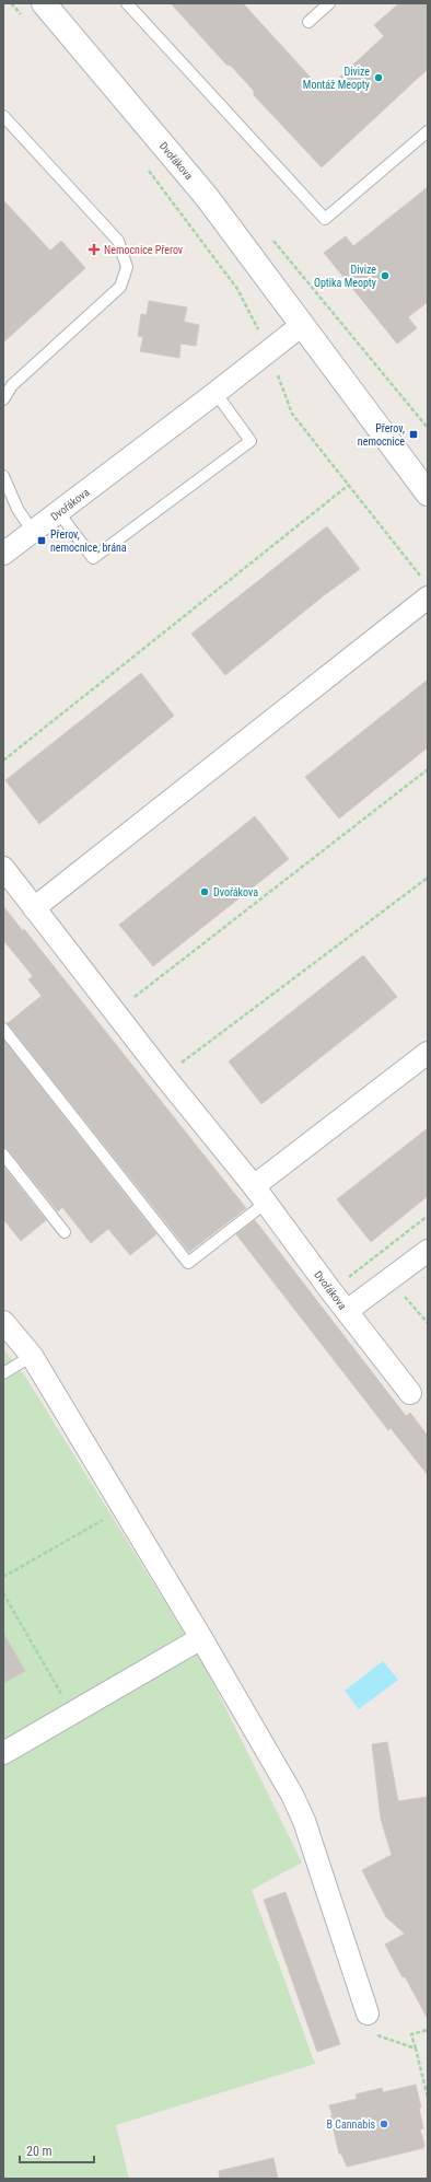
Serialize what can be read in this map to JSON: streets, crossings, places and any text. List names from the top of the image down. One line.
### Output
{"streets":{"main road":["Dvořákova"]},"places":{"other":["Divize Montáž Meopty","Divize Optika Meopty","Dvořákova","B Cannabis"],"health":["Nemocnice Přerov"],"transit":["Přerov, nemocnice","Přerov, nemocnice, brána"]},"scale_bar":"20 m"}
